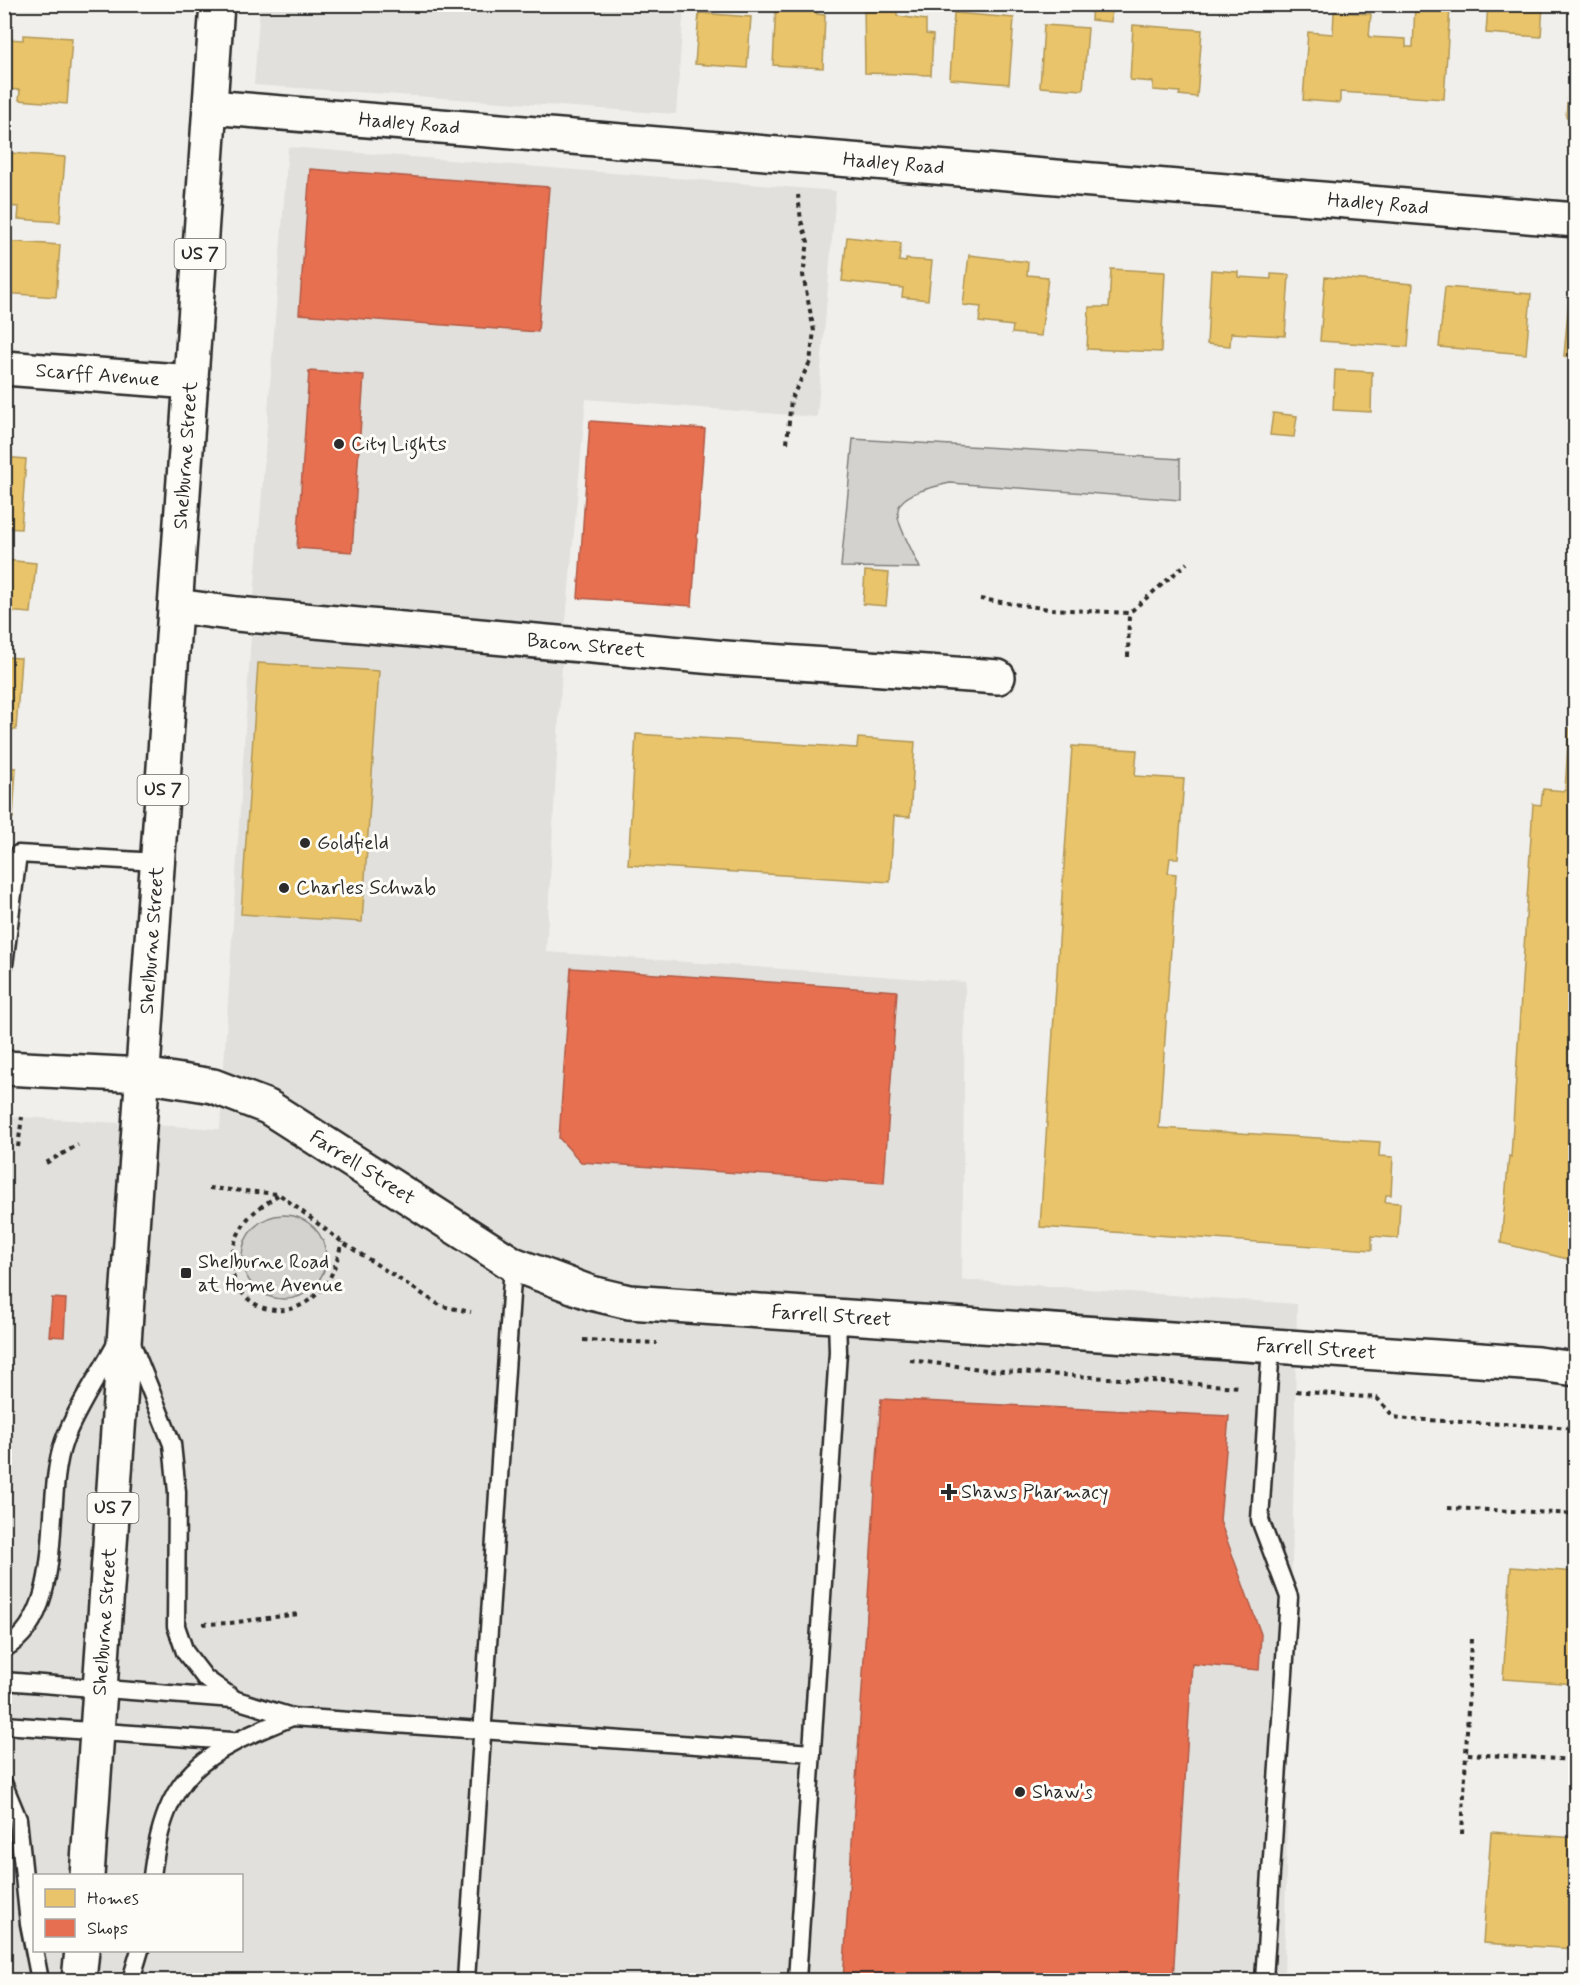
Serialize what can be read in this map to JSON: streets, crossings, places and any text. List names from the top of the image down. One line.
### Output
{"streets":{"street":["Hadley Road","US 7","Scarff Avenue","Shelburne Street","Bacon Street","Farrell Street"]},"crossings":[["Hadley Road","Shelburne Street"],["Scarff Avenue","Shelburne Street"],["Shelburne Street","Bacon Street"],["Shelburne Street","Farrell Street"]],"places":{"other":["City Lights","Goldfield","Charles Schwab","Shaw's"],"transit":["Shelburne Road at Home Avenue"],"health":["Shaws Pharmacy"]},"legend":["Homes","Shops"]}
